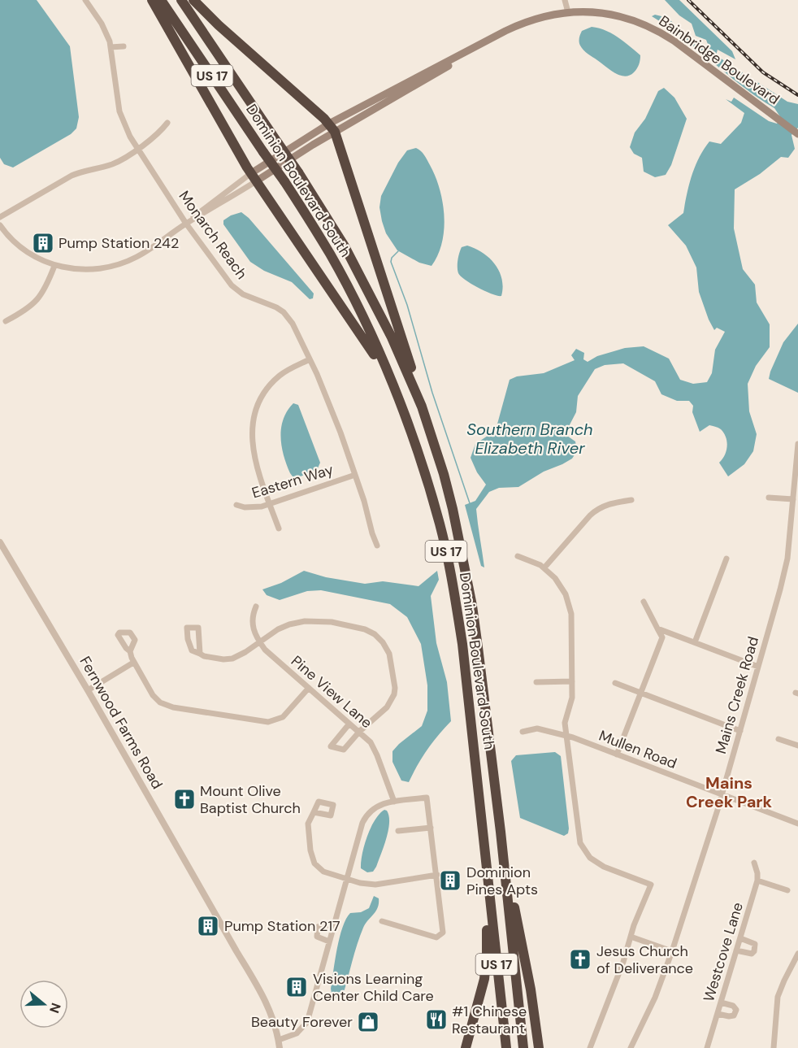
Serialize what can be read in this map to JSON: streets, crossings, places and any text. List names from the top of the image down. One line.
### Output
{"streets":{"highway":["US 17","Dominion Boulevard South"],"main road":["Bainbridge Boulevard"],"street":["Monarch Reach","Eastern Way","Pine View Lane","Mains Creek Road","Fernwood Farms Road","Mullen Road","Westcove Lane"]},"crossings":[["Monarch Reach","Eastern Way"],["Mains Creek Road","Mullen Road"]],"districts":["Mains Creek Park"],"water":["Southern Branch Elizabeth River"],"places":{"building":["Pump Station 242","Dominion Pines Apts","Pump Station 217","Visions Learning Center Child Care"],"church":["Mount Olive Baptist Church","Jesus Church of Deliverance"],"restaurant":["#1 Chinese Restaurant"],"shop":["Beauty Forever"]},"north":"right"}
